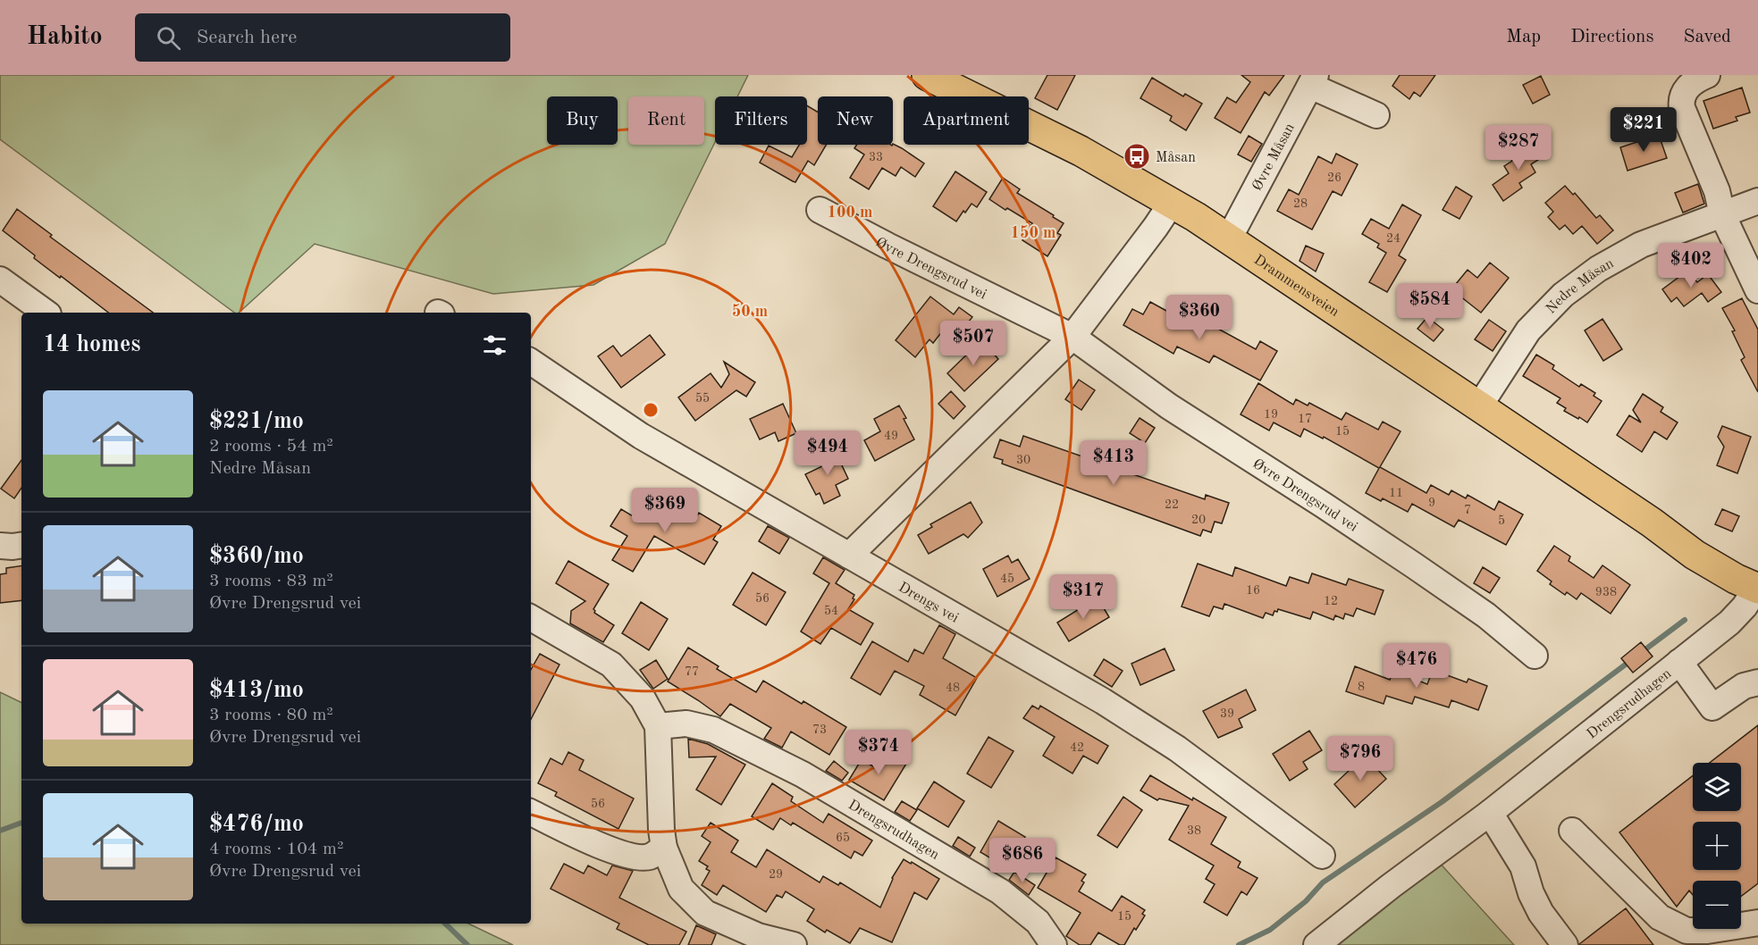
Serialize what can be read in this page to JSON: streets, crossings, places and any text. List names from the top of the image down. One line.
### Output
{"streets":{"main road":["Drammensveien"],"street":["Øvre Måsan","Øvre Drengsrud vei","Nedre Måsan","Drengs vei","Drengsrudhagen"]},"crossings":[["Øvre Måsan","Drammensveien"],["Drammensveien","Nedre Måsan"],["Drammensveien","Drengsrudhagen"]],"places":{"bus stop":["Måsan"]},"house_numbers":["33","26","28","24","55","19","17","15","49","30","11","9","22","7","20","5","45","16","938","56","12","54","77","8","48","39","73","42","56","38","65","29","15"],"page":{"header":"Habito","search":"Search here","nav":["Map","Directions","Saved"],"chip":["Buy","Rent","Filters","New","Apartment"],"price":["$221","$287","$402","$584","$360","$507","$494","$413","$369","$317","$476","$374","$796","$686"],"heading":"14 homes","list":[{"name":"$221/mo","note":"2 rooms · 54 m² · Nedre Måsan"},{"name":"$360/mo","note":"3 rooms · 83 m² · Øvre Drengsrud vei"},{"name":"$413/mo","note":"3 rooms · 80 m² · Øvre Drengsrud vei"},{"name":"$476/mo","note":"4 rooms · 104 m² · Øvre Drengsrud vei"}],"map_buttons":["+","−"]},"rings":["100 m","150 m","50 m"]}
